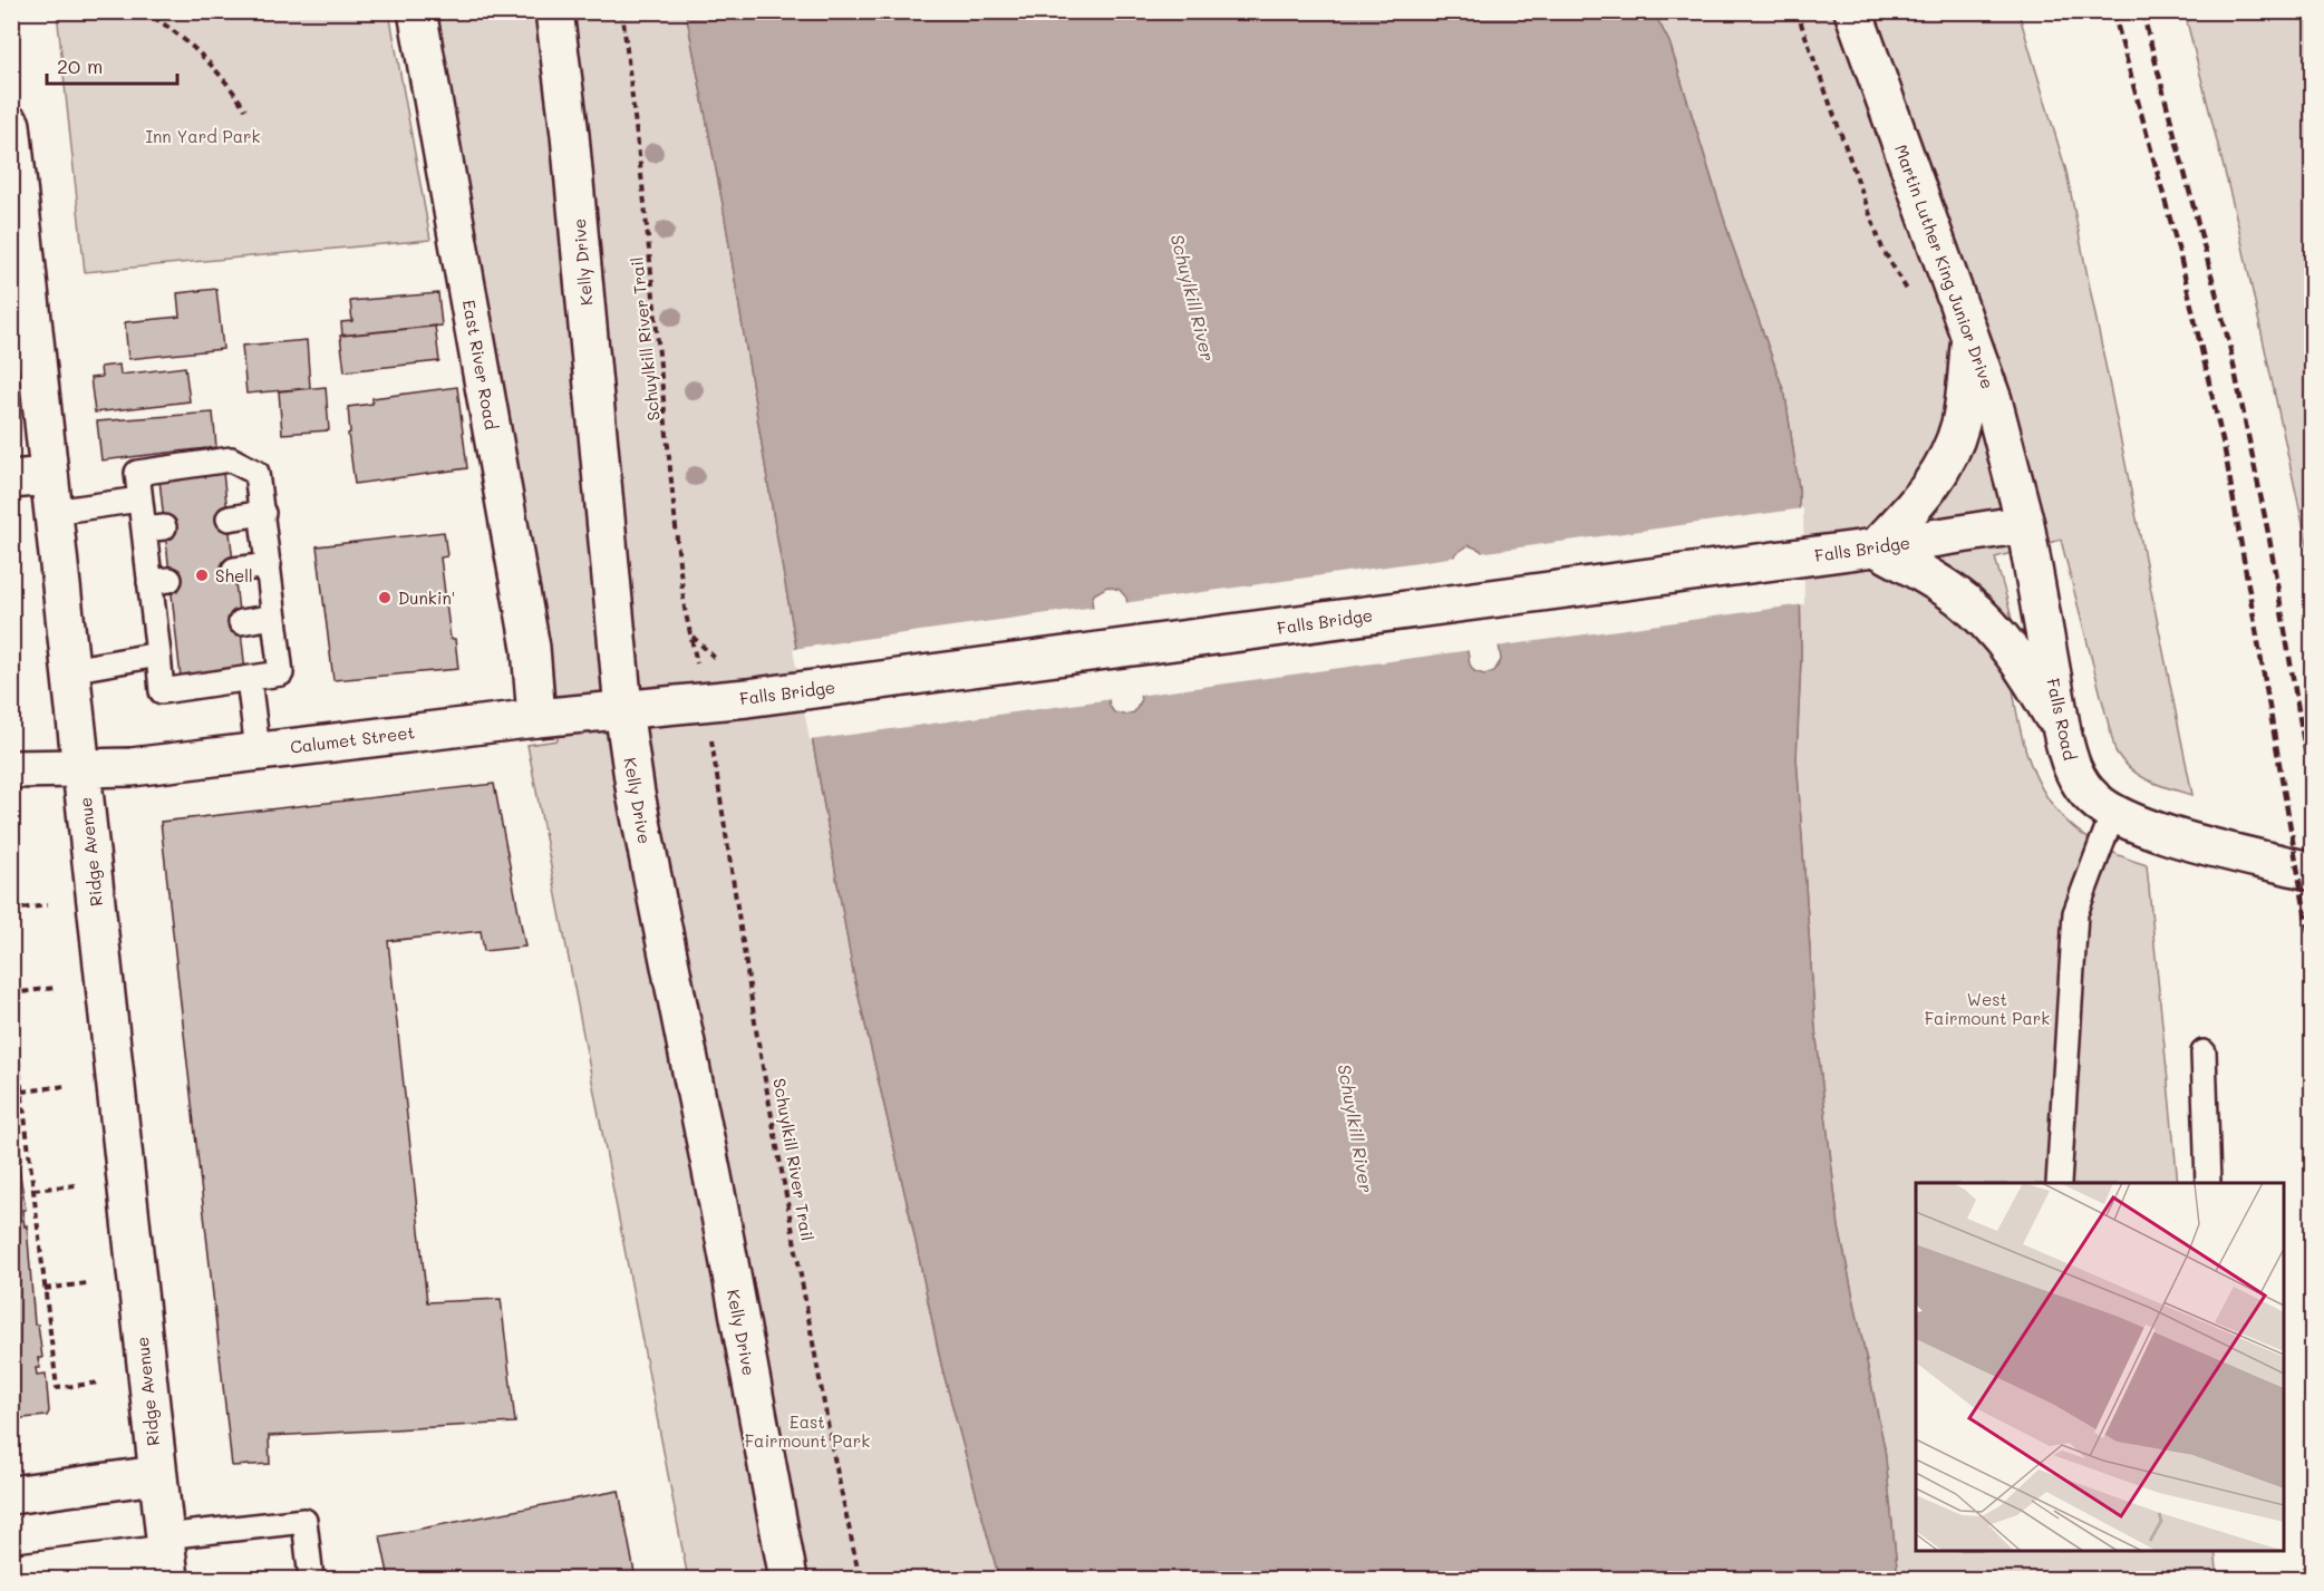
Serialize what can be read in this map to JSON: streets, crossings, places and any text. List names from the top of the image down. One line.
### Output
{"streets":{"main road":["Kelly Drive","Martin Luther King Junior Drive","East River Road","Falls Bridge","Falls Road","Calumet Street","Ridge Avenue"],"path":["Schuylkill River Trail"]},"crossings":[["Kelly Drive","Falls Bridge"],["Kelly Drive","Calumet Street"],["Martin Luther King Junior Drive","Falls Bridge"],["Martin Luther King Junior Drive","Falls Road"],["East River Road","Calumet Street"],["Falls Bridge","Falls Road"],["Falls Bridge","Calumet Street"],["Calumet Street","Ridge Avenue"]],"water":["Schuylkill River"],"parks":["Inn Yard Park","West Fairmount Park","East Fairmount Park"],"places":["Shell","Dunkin'"],"scale_bar":"20 m"}
